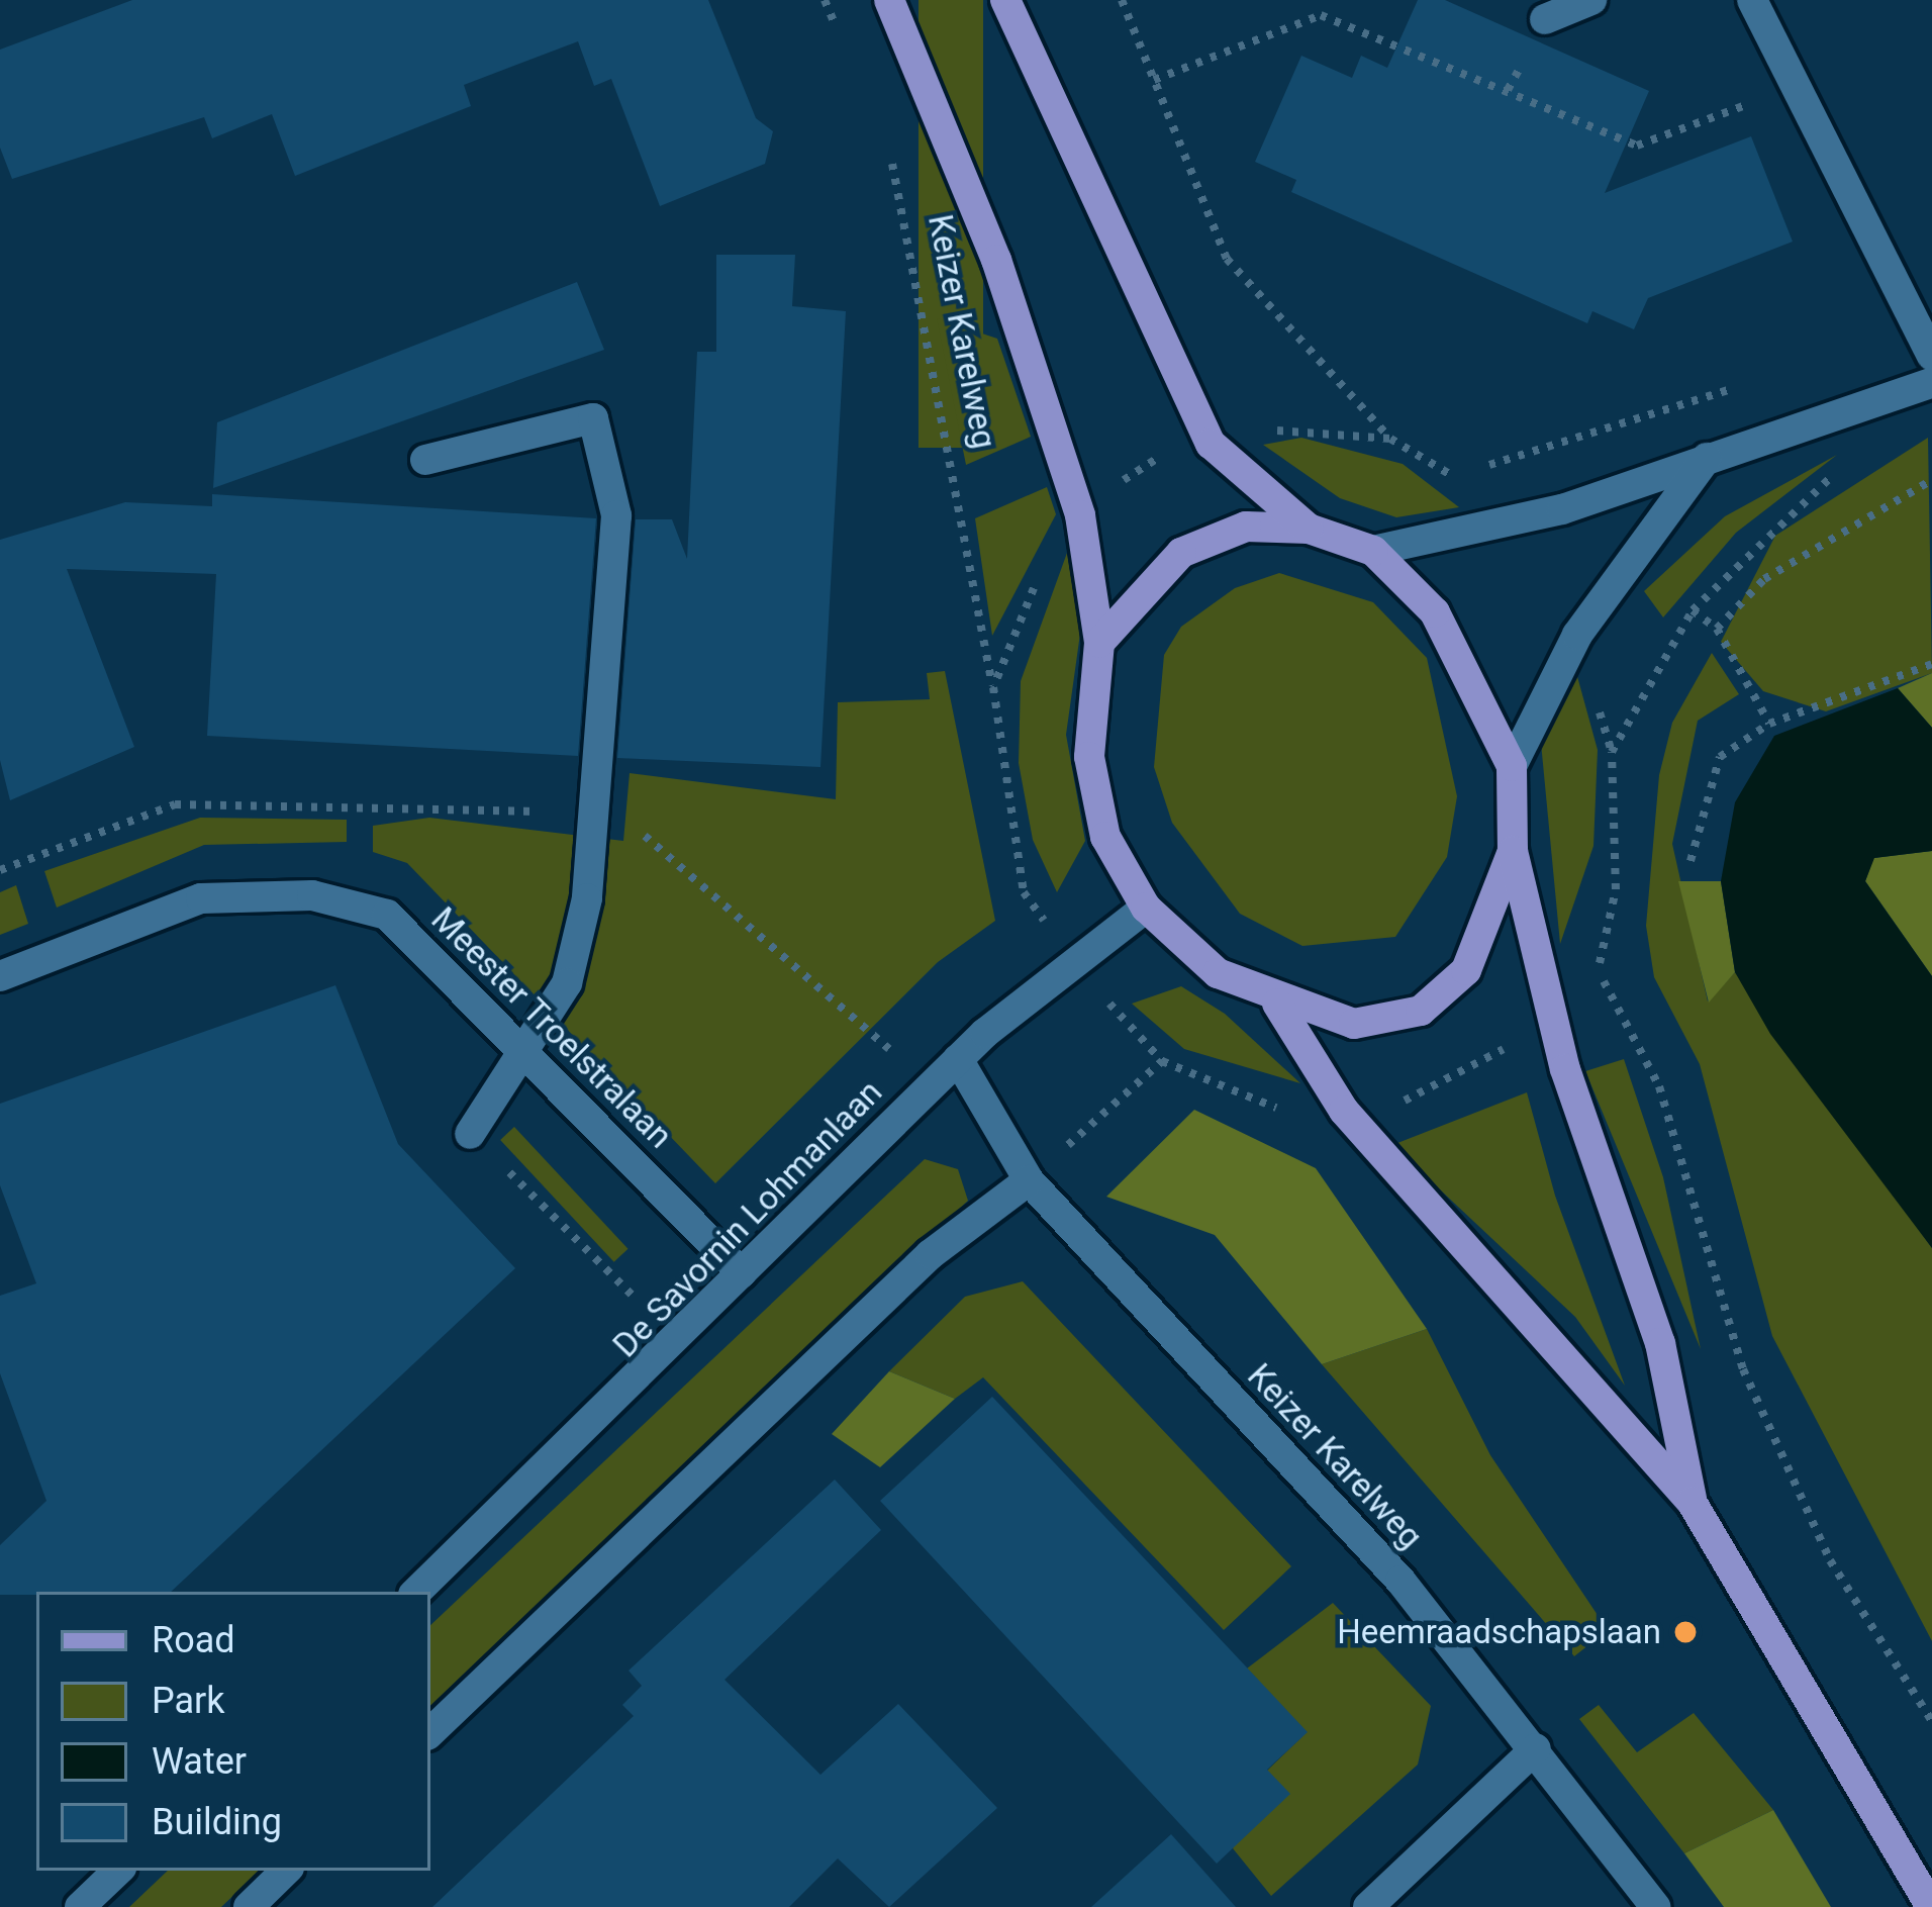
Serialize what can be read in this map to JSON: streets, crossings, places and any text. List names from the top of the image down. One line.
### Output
{"streets":{"main road":["Keizer Karelweg"],"street":["Meester Troelstralaan","De Savornin Lohmanlaan"]},"crossings":[["Keizer Karelweg","De Savornin Lohmanlaan"],["Meester Troelstralaan","De Savornin Lohmanlaan"]],"places":["Heemraadschapslaan"],"legend":["Road","Park","Water","Building"]}
